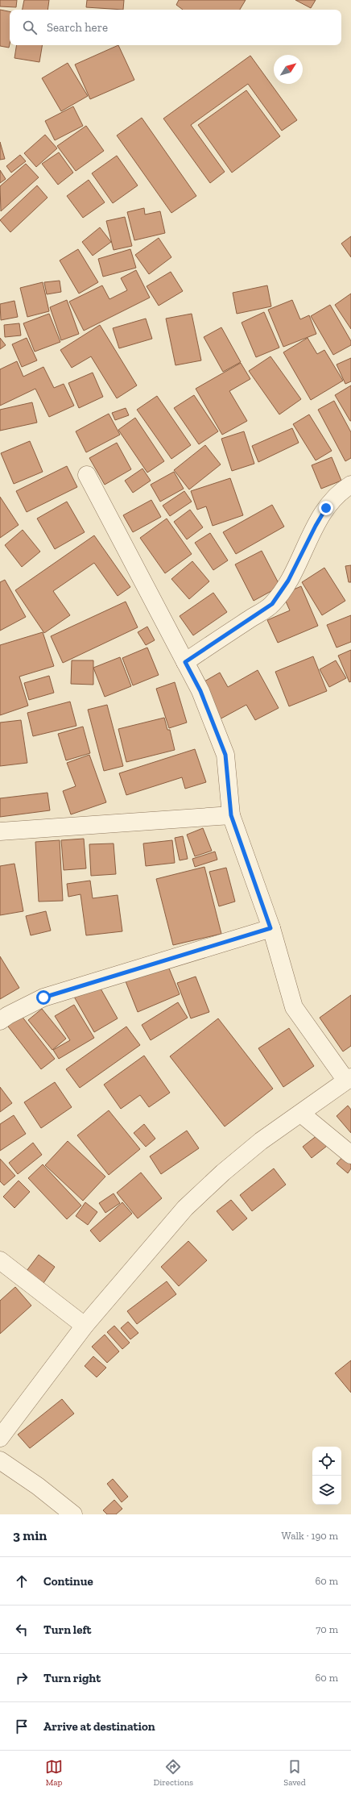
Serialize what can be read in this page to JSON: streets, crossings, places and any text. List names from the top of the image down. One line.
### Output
{"north":"top right","page":{"search":"Search here","heading":["3 min","Walk · 190 m"],"list":[["Continue","60 m"],["Turn left","70 m"],["Turn right","60 m"],"Arrive at destination"],"nav":["Map","Directions","Saved"]}}
